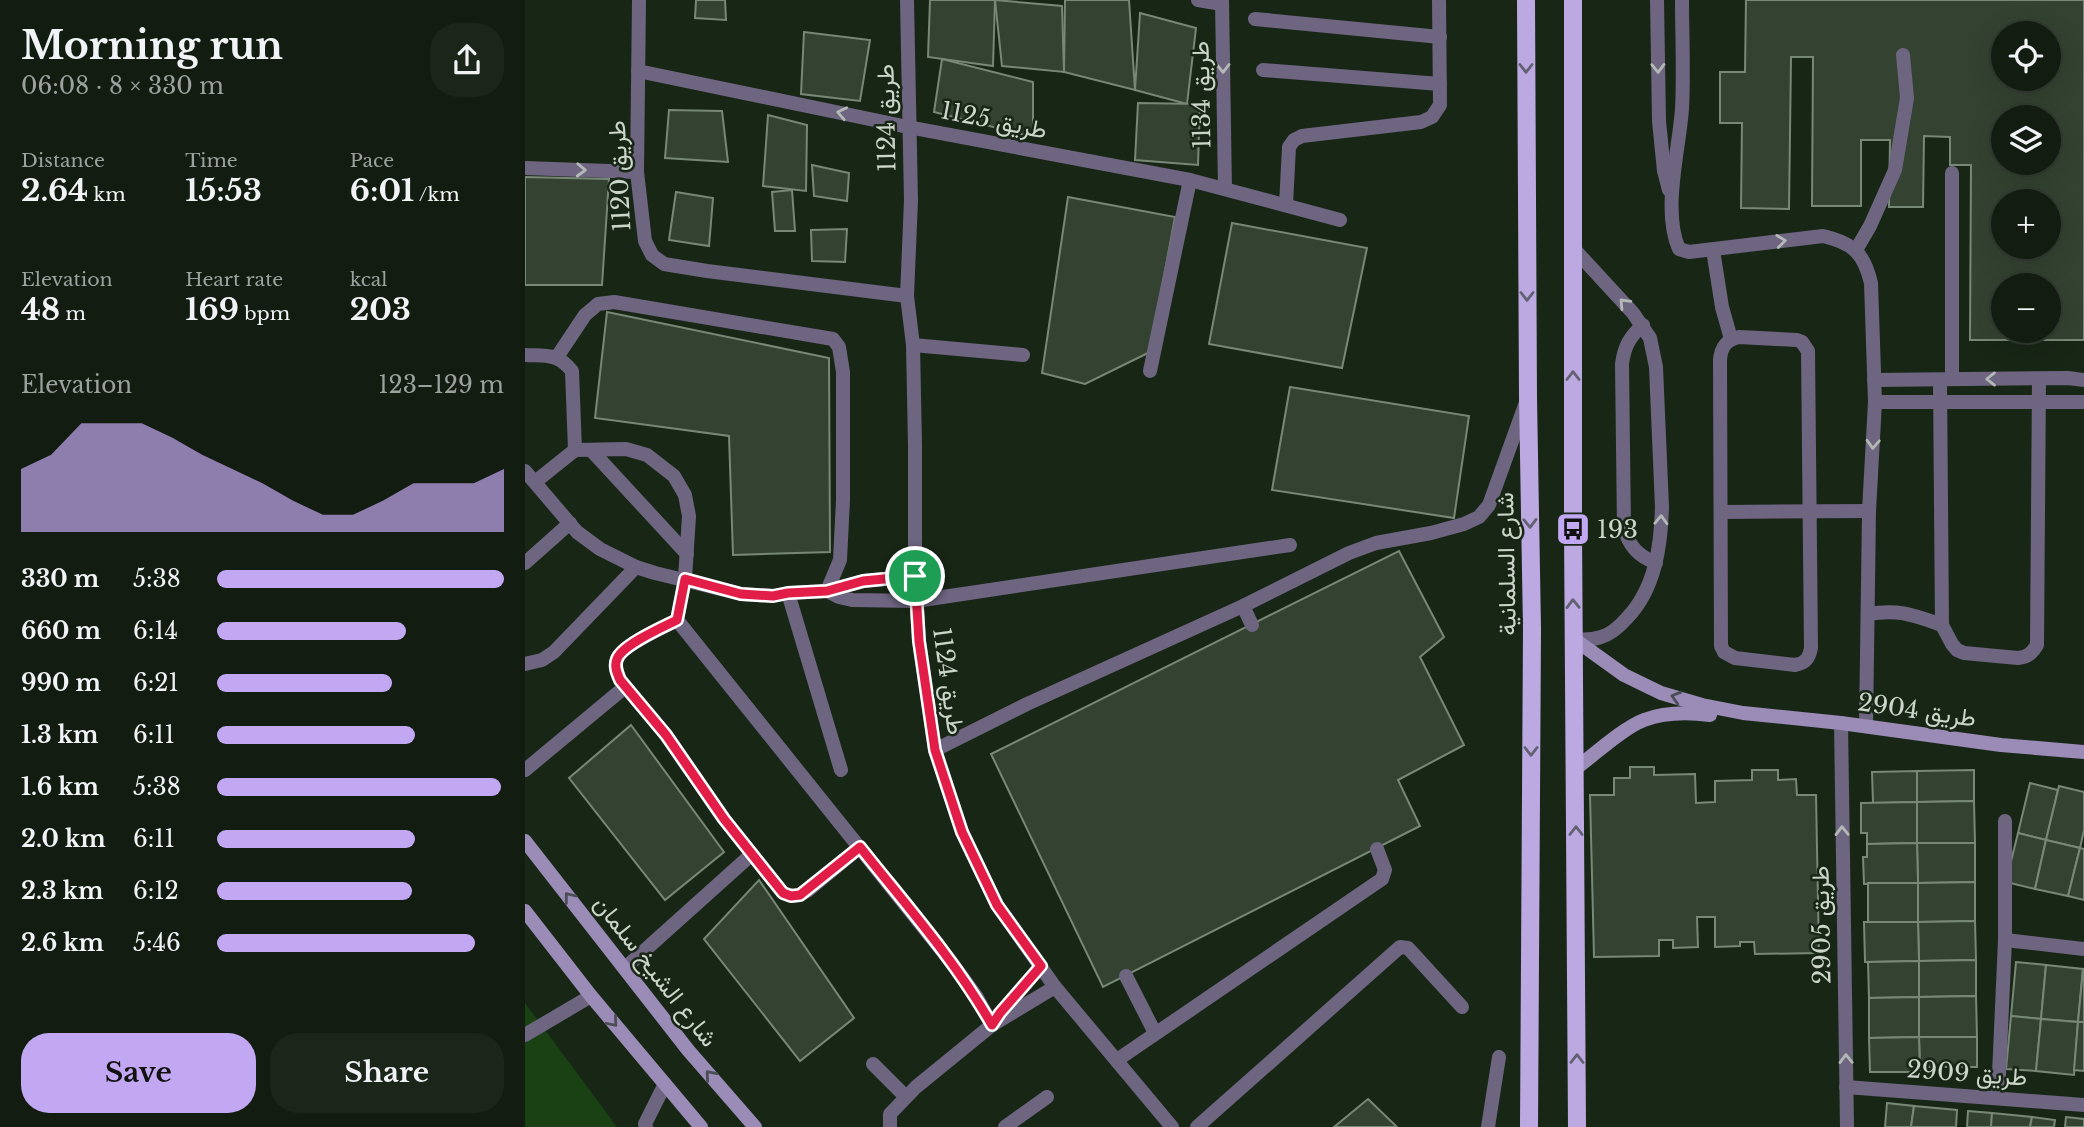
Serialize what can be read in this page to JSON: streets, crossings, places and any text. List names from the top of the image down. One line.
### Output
{"streets":{"main road":["شارع السلمانية"],"street":["طريق 1134","طريق 1124","طريق 1125","طريق 1120","طريق 2904","طريق 2905","شارع الشيخ سلمان","طريق 2909"]},"crossings":[["طريق 1134","طريق 1125"],["طريق 1124","طريق 1125"],["طريق 1124","طريق 1120"],["طريق 1125","طريق 1120"],["طريق 2904","طريق 2905"],["طريق 2905","طريق 2909"]],"one_way":["طريق 1134","طريق 1125","طريق 2905"],"places":{"bus stop":["193"]},"page":{"heading":["Morning run","06:08 · 8 × 330 m"],"map_buttons":["+","−"],"stats":[["Distance","2.64 km"],["Time","15:53"],["Pace","6:01 /km"],["Elevation","48 m"],["Heart rate","169 bpm"],["kcal","203"]],"chart":["Elevation","123–129 m"],"list":[{"name":"330 m","note":"5:38"},{"name":"660 m","note":"6:14"},{"name":"990 m","note":"6:21"},{"name":"1.3 km","note":"6:11"},{"name":"1.6 km","note":"5:38"},{"name":"2.0 km","note":"6:11"},{"name":"2.3 km","note":"6:12"},{"name":"2.6 km","note":"5:46"}],"buttons":["Save","Share"]}}
